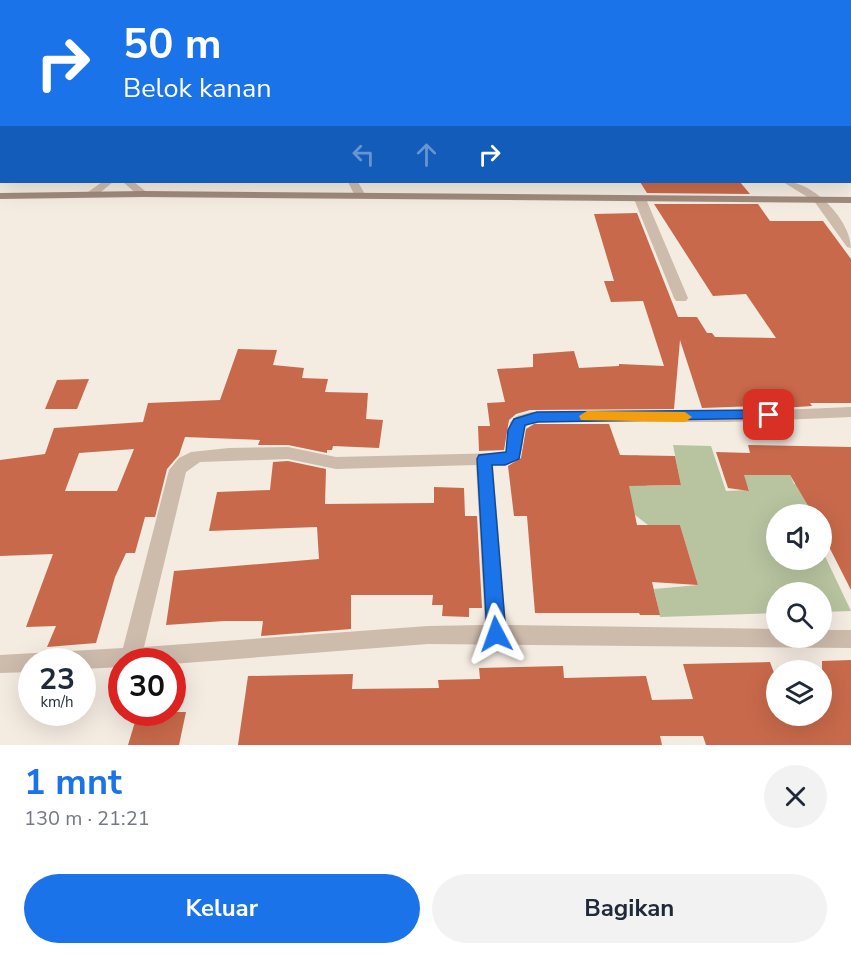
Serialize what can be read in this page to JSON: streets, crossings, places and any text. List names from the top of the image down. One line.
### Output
{"page":{"turn":["50 m","Belok kanan"],"speed":"23 km/h","limit":"30","heading":["1 mnt","130 m · 21:21"],"buttons":["Keluar","Bagikan"]}}
